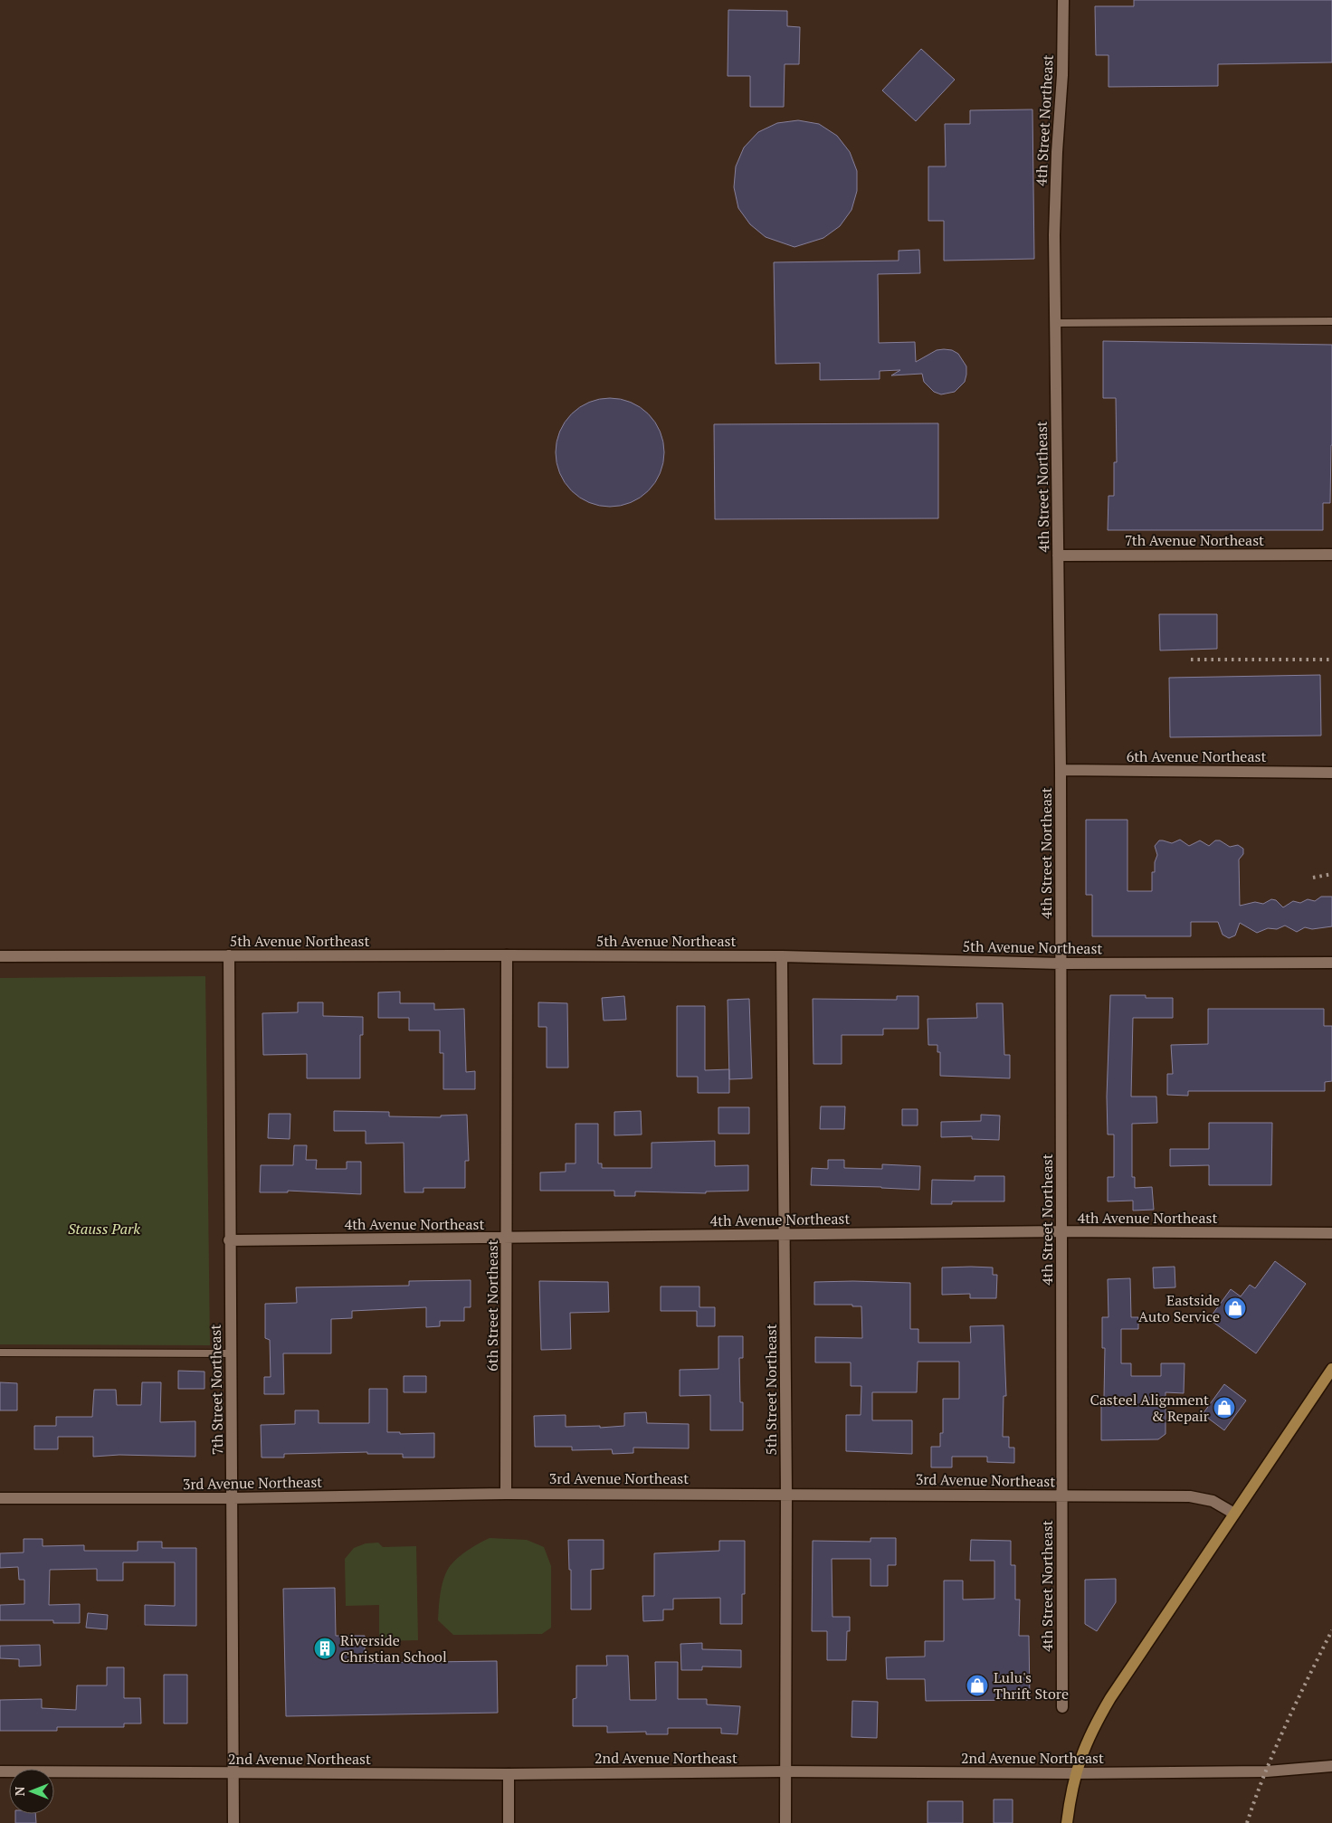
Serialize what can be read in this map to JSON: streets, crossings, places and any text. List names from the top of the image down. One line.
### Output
{"streets":{"street":["4th Street Northeast","7th Avenue Northeast","6th Avenue Northeast","5th Avenue Northeast","4th Avenue Northeast","6th Street Northeast","7th Street Northeast","5th Street Northeast","3rd Avenue Northeast","2nd Avenue Northeast"]},"crossings":[["4th Street Northeast","7th Avenue Northeast"],["4th Street Northeast","6th Avenue Northeast"],["4th Street Northeast","5th Avenue Northeast"],["4th Street Northeast","4th Avenue Northeast"],["4th Street Northeast","3rd Avenue Northeast"],["5th Avenue Northeast","6th Street Northeast"],["5th Avenue Northeast","7th Street Northeast"],["5th Avenue Northeast","5th Street Northeast"],["4th Avenue Northeast","6th Street Northeast"],["4th Avenue Northeast","7th Street Northeast"],["4th Avenue Northeast","5th Street Northeast"],["6th Street Northeast","3rd Avenue Northeast"],["7th Street Northeast","3rd Avenue Northeast"],["7th Street Northeast","2nd Avenue Northeast"],["5th Street Northeast","3rd Avenue Northeast"],["5th Street Northeast","2nd Avenue Northeast"]],"parks":["Stauss Park"],"places":{"shop":["Eastside Auto Service","Casteel Alignment & Repair","Lulu's Thrift Store"],"building":["Riverside Christian School"]},"north":"left"}
